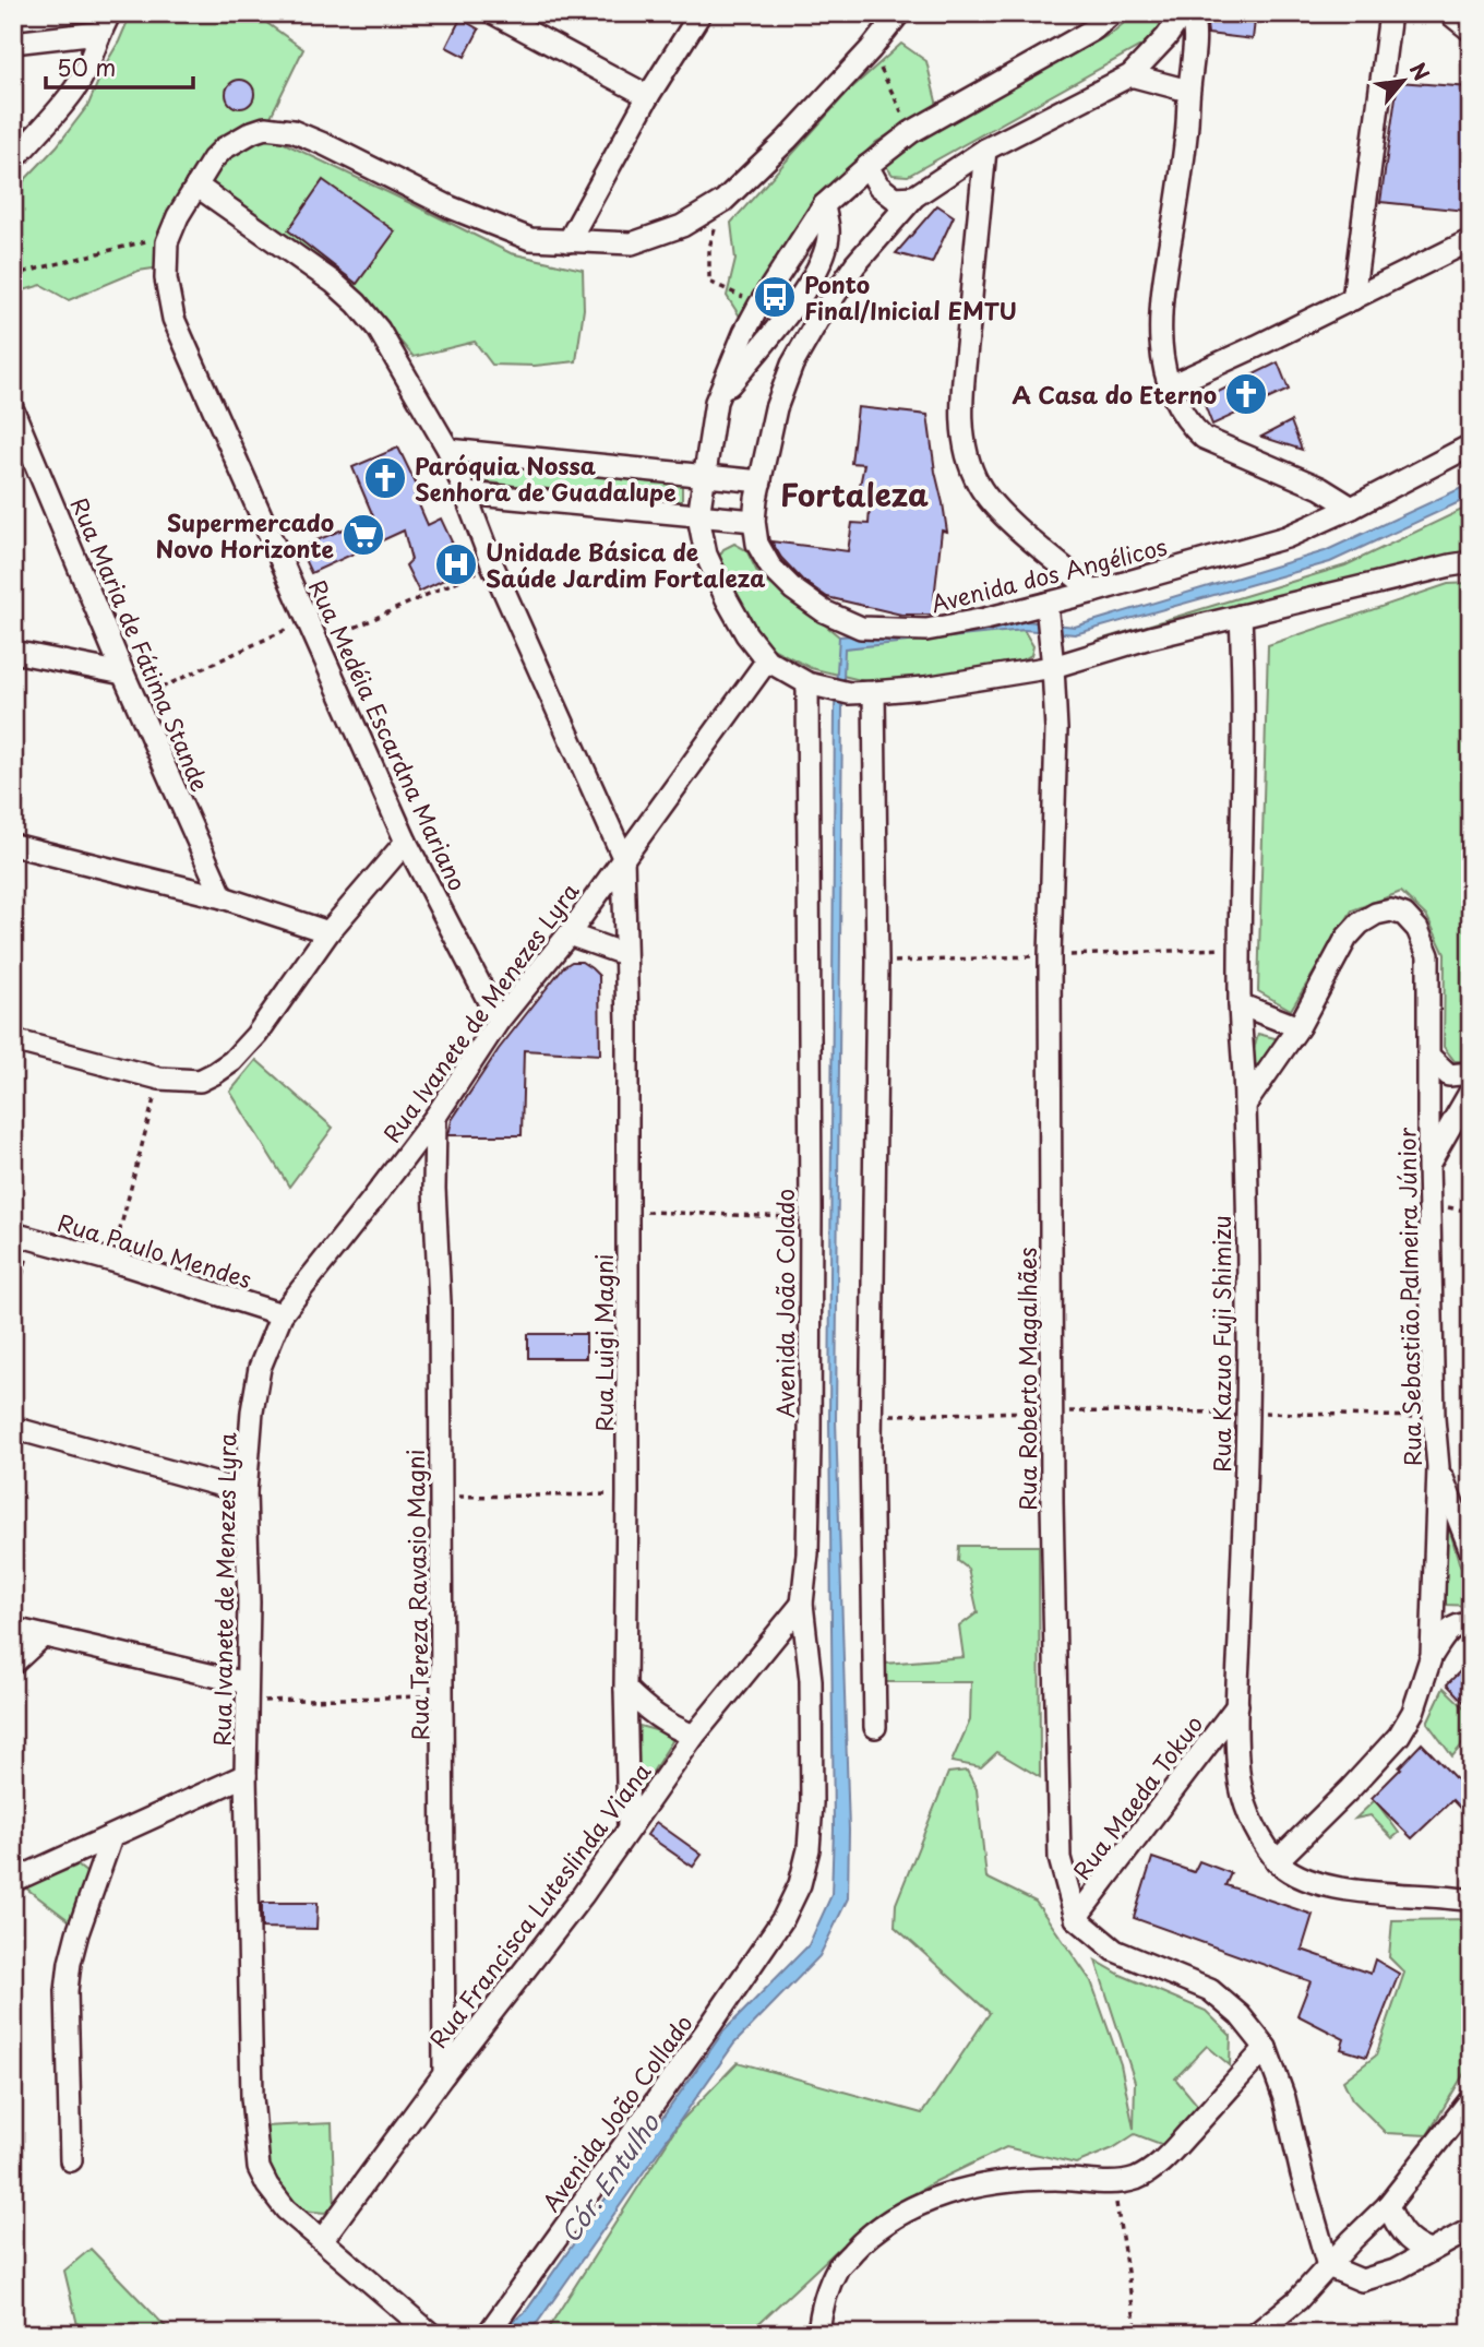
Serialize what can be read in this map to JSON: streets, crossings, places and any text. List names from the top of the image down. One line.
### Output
{"streets":{"street":["Avenida dos Angélicos","Rua Maria de Fátima Stande","Rua Medéia Escardna Mariano","Rua Ivanete de Menezes Lyra","Rua Paulo Mendes","Rua Sebastião Palmeira Júnior","Avenida João Colado","Rua Luigi Magni","Rua Kazuo Fuji Shimizu","Rua Roberto Magalhães","Rua Tereza Ravasio Magni","Rua Maeda Tokuo","Rua Francisca Luteslinda Viana","Avenida João Collado"]},"crossings":[["Avenida dos Angélicos","Rua Roberto Magalhães"],["Rua Medéia Escardna Mariano","Rua Ivanete de Menezes Lyra"],["Rua Ivanete de Menezes Lyra","Rua Paulo Mendes"],["Rua Ivanete de Menezes Lyra","Rua Luigi Magni"],["Rua Ivanete de Menezes Lyra","Rua Tereza Ravasio Magni"],["Rua Ivanete de Menezes Lyra","Rua Francisca Luteslinda Viana"],["Rua Sebastião Palmeira Júnior","Rua Kazuo Fuji Shimizu"],["Avenida João Colado","Rua Francisca Luteslinda Viana"],["Avenida João Colado","Avenida João Collado"],["Rua Luigi Magni","Rua Francisca Luteslinda Viana"],["Rua Kazuo Fuji Shimizu","Rua Maeda Tokuo"],["Rua Roberto Magalhães","Rua Maeda Tokuo"],["Rua Tereza Ravasio Magni","Rua Francisca Luteslinda Viana"]],"districts":["Fortaleza"],"water":["Cór. Entulho"],"places":{"bus stop":["Ponto Final/Inicial EMTU"],"church":["A Casa do Eterno","Paróquia Nossa Senhora de Guadalupe"],"supermarket":["Supermercado Novo Horizonte"],"hospital":["Unidade Básica de Saúde Jardim Fortaleza"]},"scale_bar":"50 m","north":"top right"}
